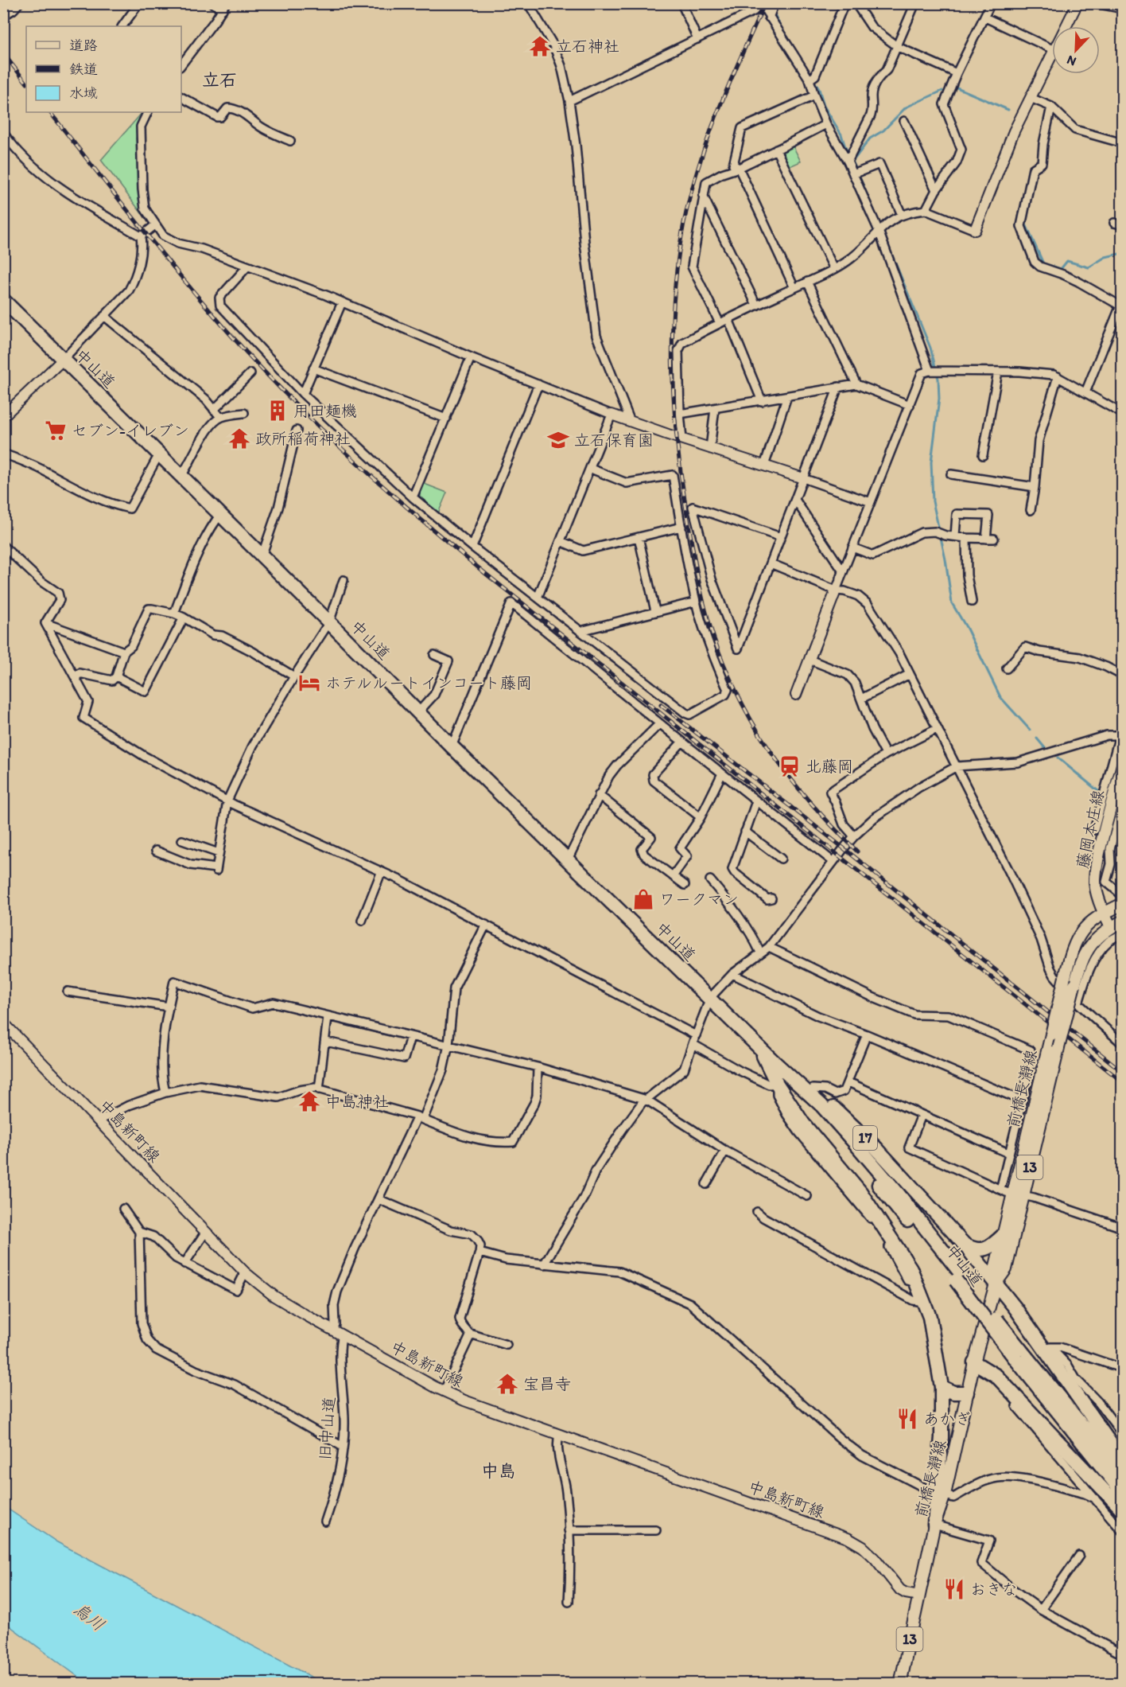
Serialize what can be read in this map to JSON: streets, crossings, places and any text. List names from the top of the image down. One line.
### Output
{"streets":{"highway":["中山道","17"],"main road":["藤岡本庄線","前橋長瀞線","中島新町線","13"],"street":["旧中山道"]},"crossings":[["中山道","17"],["藤岡本庄線","前橋長瀞線"],["藤岡本庄線","13"],["前橋長瀞線","中島新町線"],["前橋長瀞線","17"],["前橋長瀞線","13"],["中島新町線","旧中山道"]],"districts":["立石","中島"],"water":["烏川"],"places":{"temple":["立石神社","政所稲荷神社","中島神社","宝昌寺"],"building":["用田麺機"],"supermarket":["セブン-イレブン"],"school or university":["立石保育園"],"hotel":["ホテルルートインコート藤岡"],"station":["北藤岡"],"shop":["ワークマン"],"restaurant":["あかぎ","おきな"]},"legend":["道路","鉄道","水域"],"north":"bottom left"}
